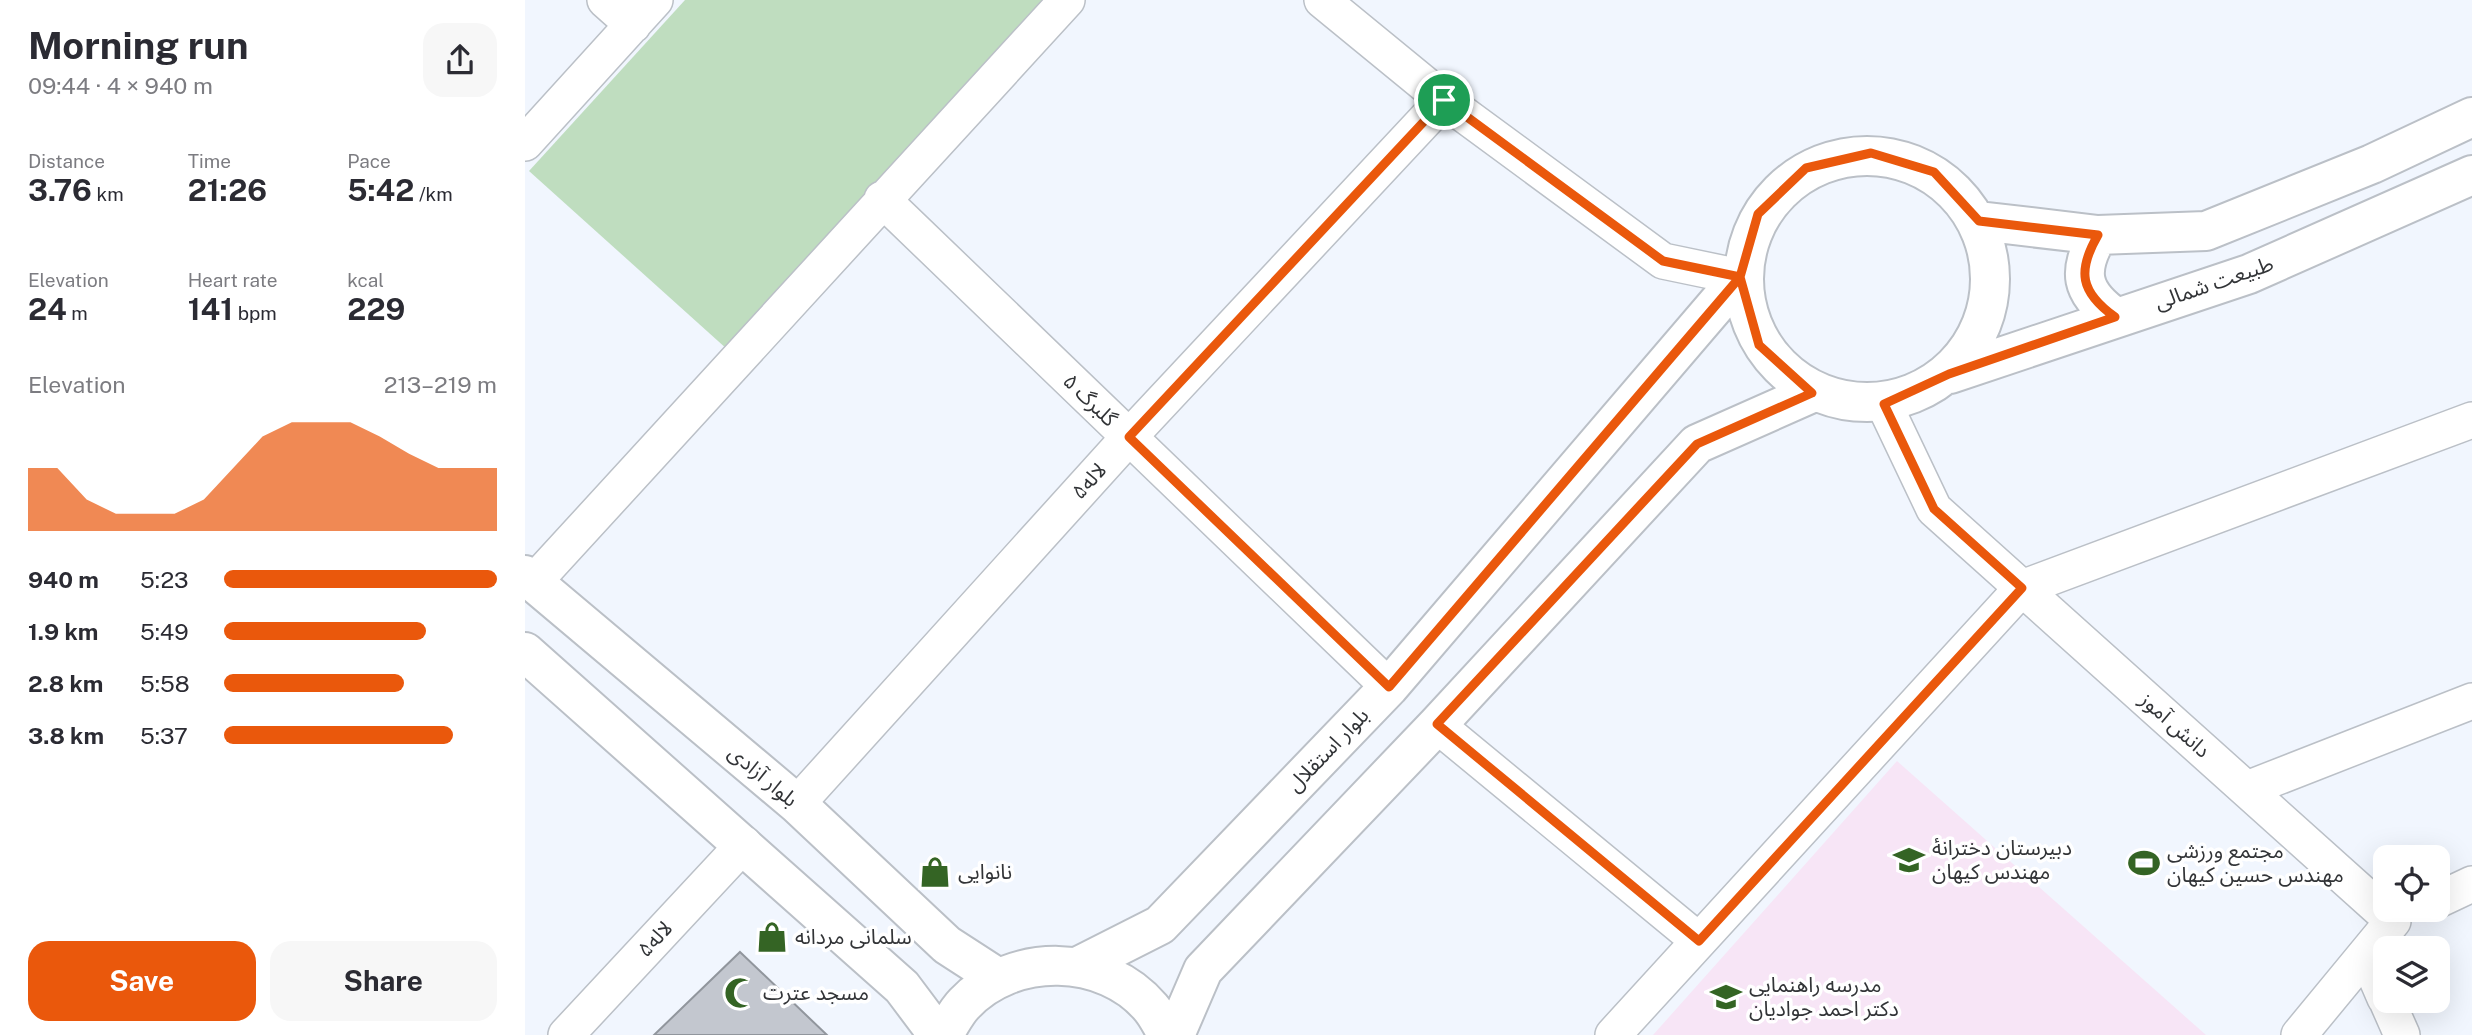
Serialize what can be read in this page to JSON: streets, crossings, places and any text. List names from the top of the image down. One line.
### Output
{"streets":{"street":["طبیعت شمالی","گلبرگ ۵","لاله۵","دانش آموز","بلوار استقلال","بلوار آزادی"]},"crossings":[["طبیعت شمالی","دانش آموز"],["طبیعت شمالی","بلوار استقلال"],["گلبرگ ۵","لاله۵"],["گلبرگ ۵","بلوار استقلال"],["لاله۵","بلوار آزادی"],["دانش آموز","بلوار استقلال"]],"places":{"school or university":["دبیرستان دخترانۀ مهندس کیهان","مدرسه راهنمایی دکتر احمد جوادیان"],"sports":["مجتمع ورزشی مهندس حسین کیهان"],"shop":["نانوایی","سلمانی مردانه"],"mosque":["مسجد عترت"]},"page":{"heading":["Morning run","09:44 · 4 × 940 m"],"stats":[["Distance","3.76 km"],["Time","21:26"],["Pace","5:42 /km"],["Elevation","24 m"],["Heart rate","141 bpm"],["kcal","229"]],"chart":["Elevation","213–219 m"],"list":[{"name":"940 m","note":"5:23"},{"name":"1.9 km","note":"5:49"},{"name":"2.8 km","note":"5:58"},{"name":"3.8 km","note":"5:37"}],"buttons":["Save","Share"]}}
